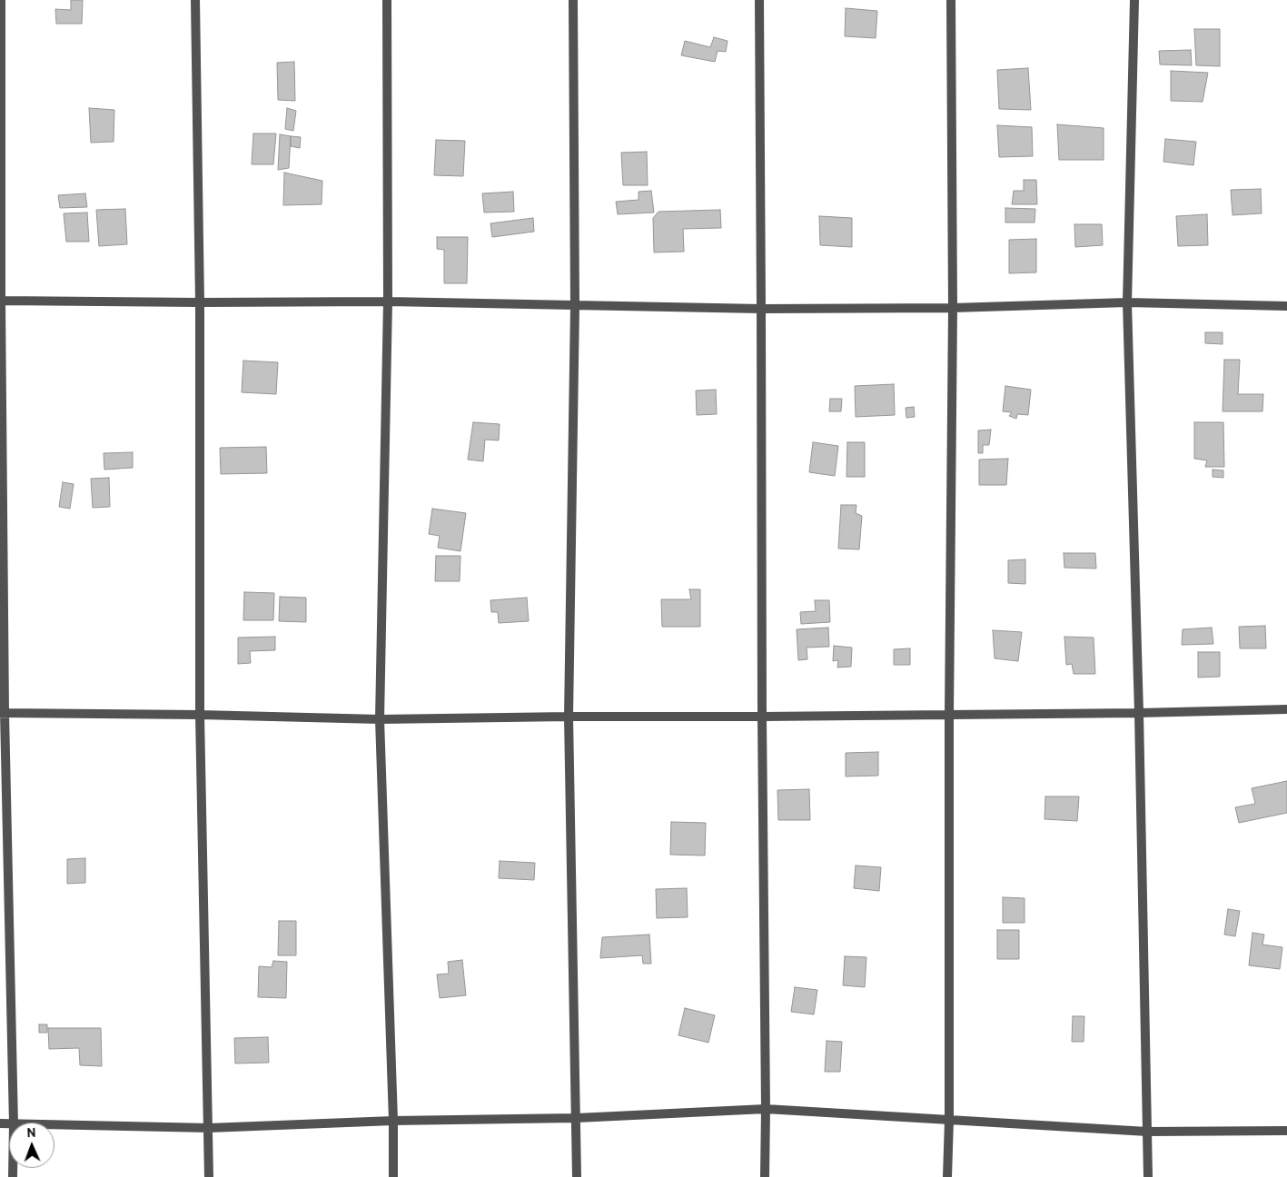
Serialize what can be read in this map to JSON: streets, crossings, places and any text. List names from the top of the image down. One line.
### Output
{"north":"top"}
